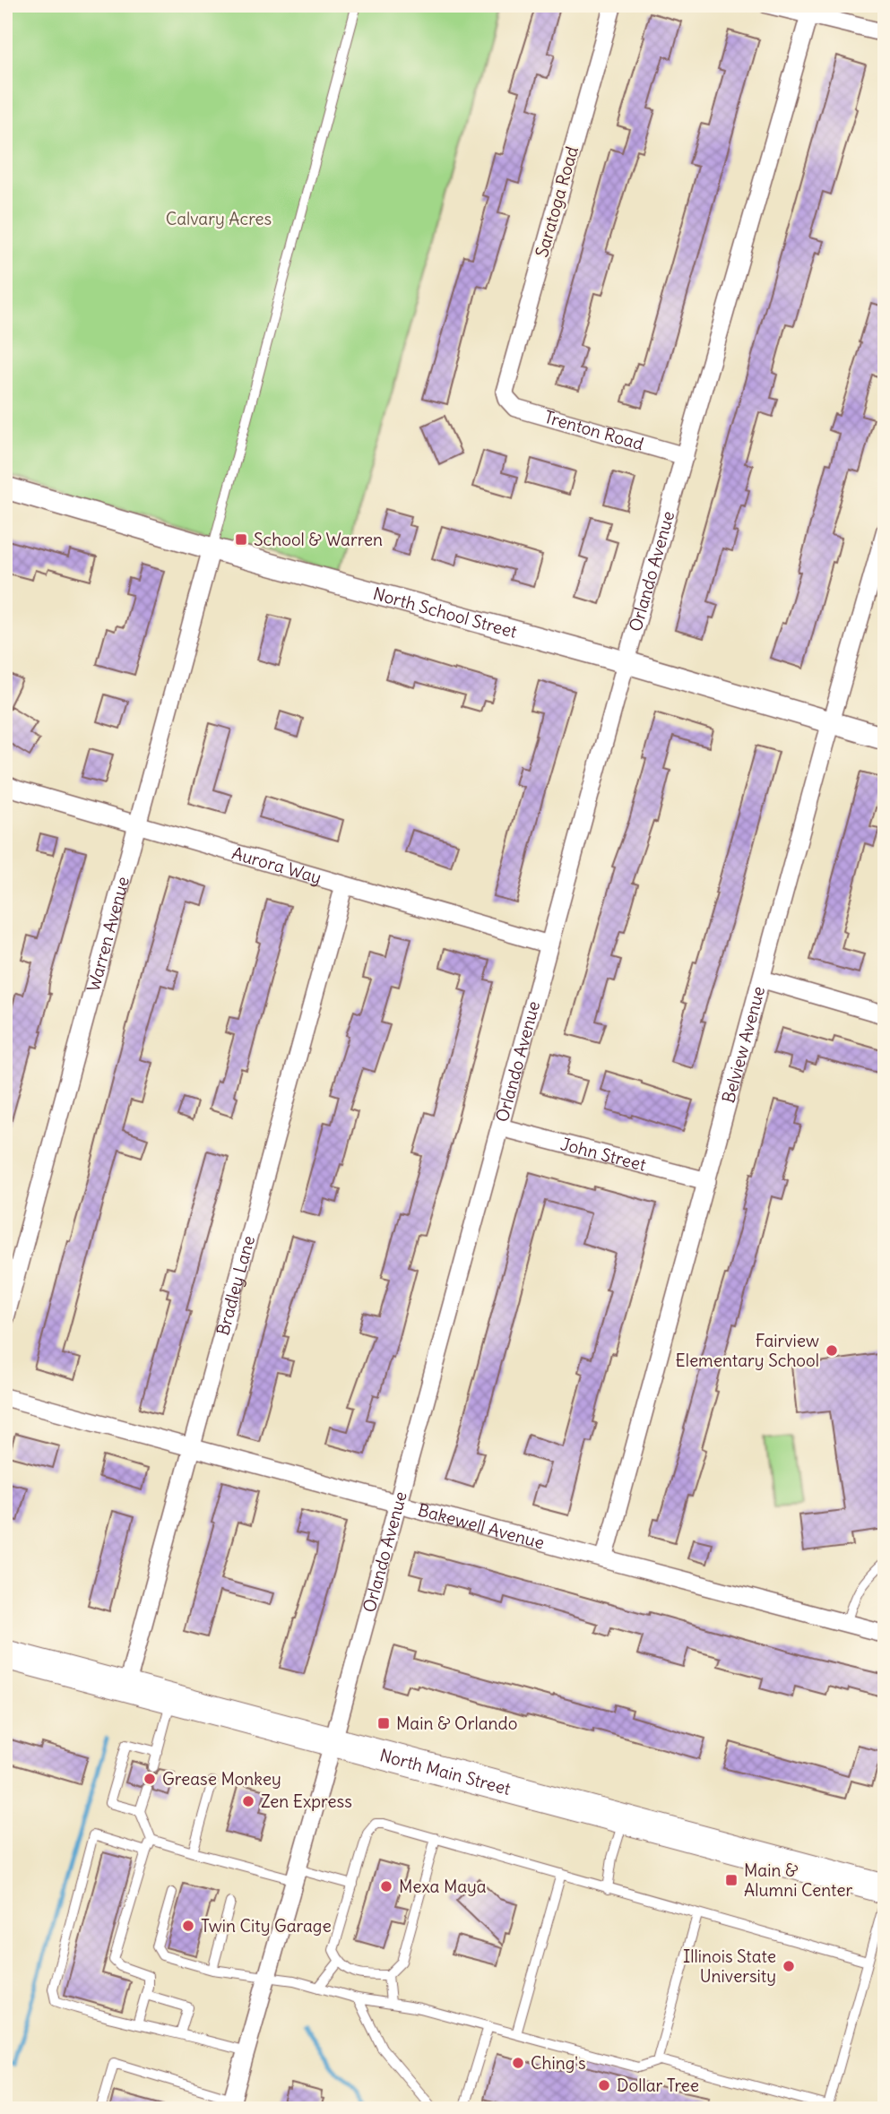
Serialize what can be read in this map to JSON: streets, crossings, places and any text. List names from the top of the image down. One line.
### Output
{"streets":{"main road":["North Main Street"],"street":["Saratoga Road","Trenton Road","Orlando Avenue","North School Street","Aurora Way","Warren Avenue","Belview Avenue","John Street","Bradley Lane","Bakewell Avenue"]},"crossings":[["Saratoga Road","Trenton Road"],["Trenton Road","Orlando Avenue"],["Orlando Avenue","North School Street"],["Orlando Avenue","Aurora Way"],["Orlando Avenue","John Street"],["Orlando Avenue","Bakewell Avenue"],["Orlando Avenue","North Main Street"],["North School Street","Warren Avenue"],["North School Street","Belview Avenue"],["Aurora Way","Warren Avenue"],["Aurora Way","Bradley Lane"],["Belview Avenue","John Street"],["Belview Avenue","Bakewell Avenue"],["Bradley Lane","Bakewell Avenue"],["Bradley Lane","North Main Street"]],"parks":["Calvary Acres"],"places":{"transit":["School & Warren","Main & Orlando","Main & Alumni Center"],"other":["Fairview Elementary School","Grease Monkey","Zen Express","Mexa Maya","Twin City Garage","Illinois State University","Ching's","Dollar Tree"]}}
